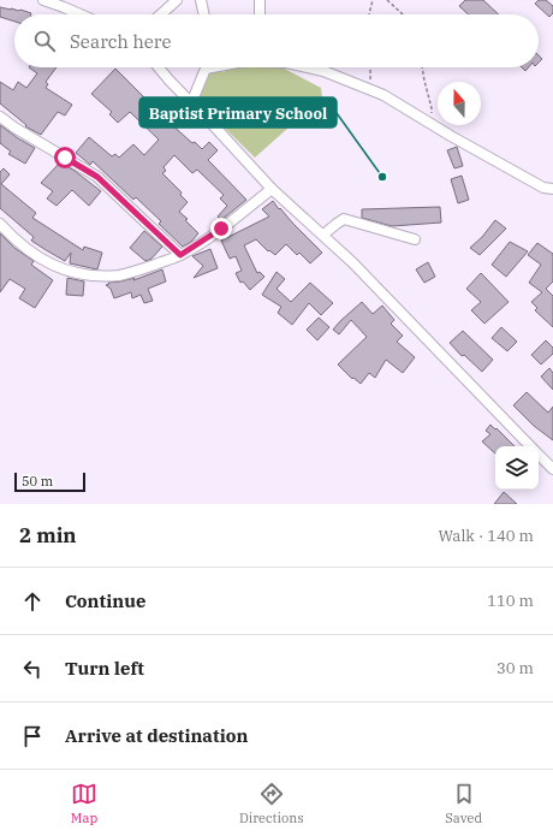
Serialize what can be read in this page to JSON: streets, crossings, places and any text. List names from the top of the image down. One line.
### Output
{"places":["Baptist Primary School"],"scale_bar":"50 m","north":"top","page":{"search":"Search here","scale":"50 m","heading":["2 min","Walk · 140 m"],"list":[["Continue","110 m"],["Turn left","30 m"],"Arrive at destination"],"nav":["Map","Directions","Saved"]}}
